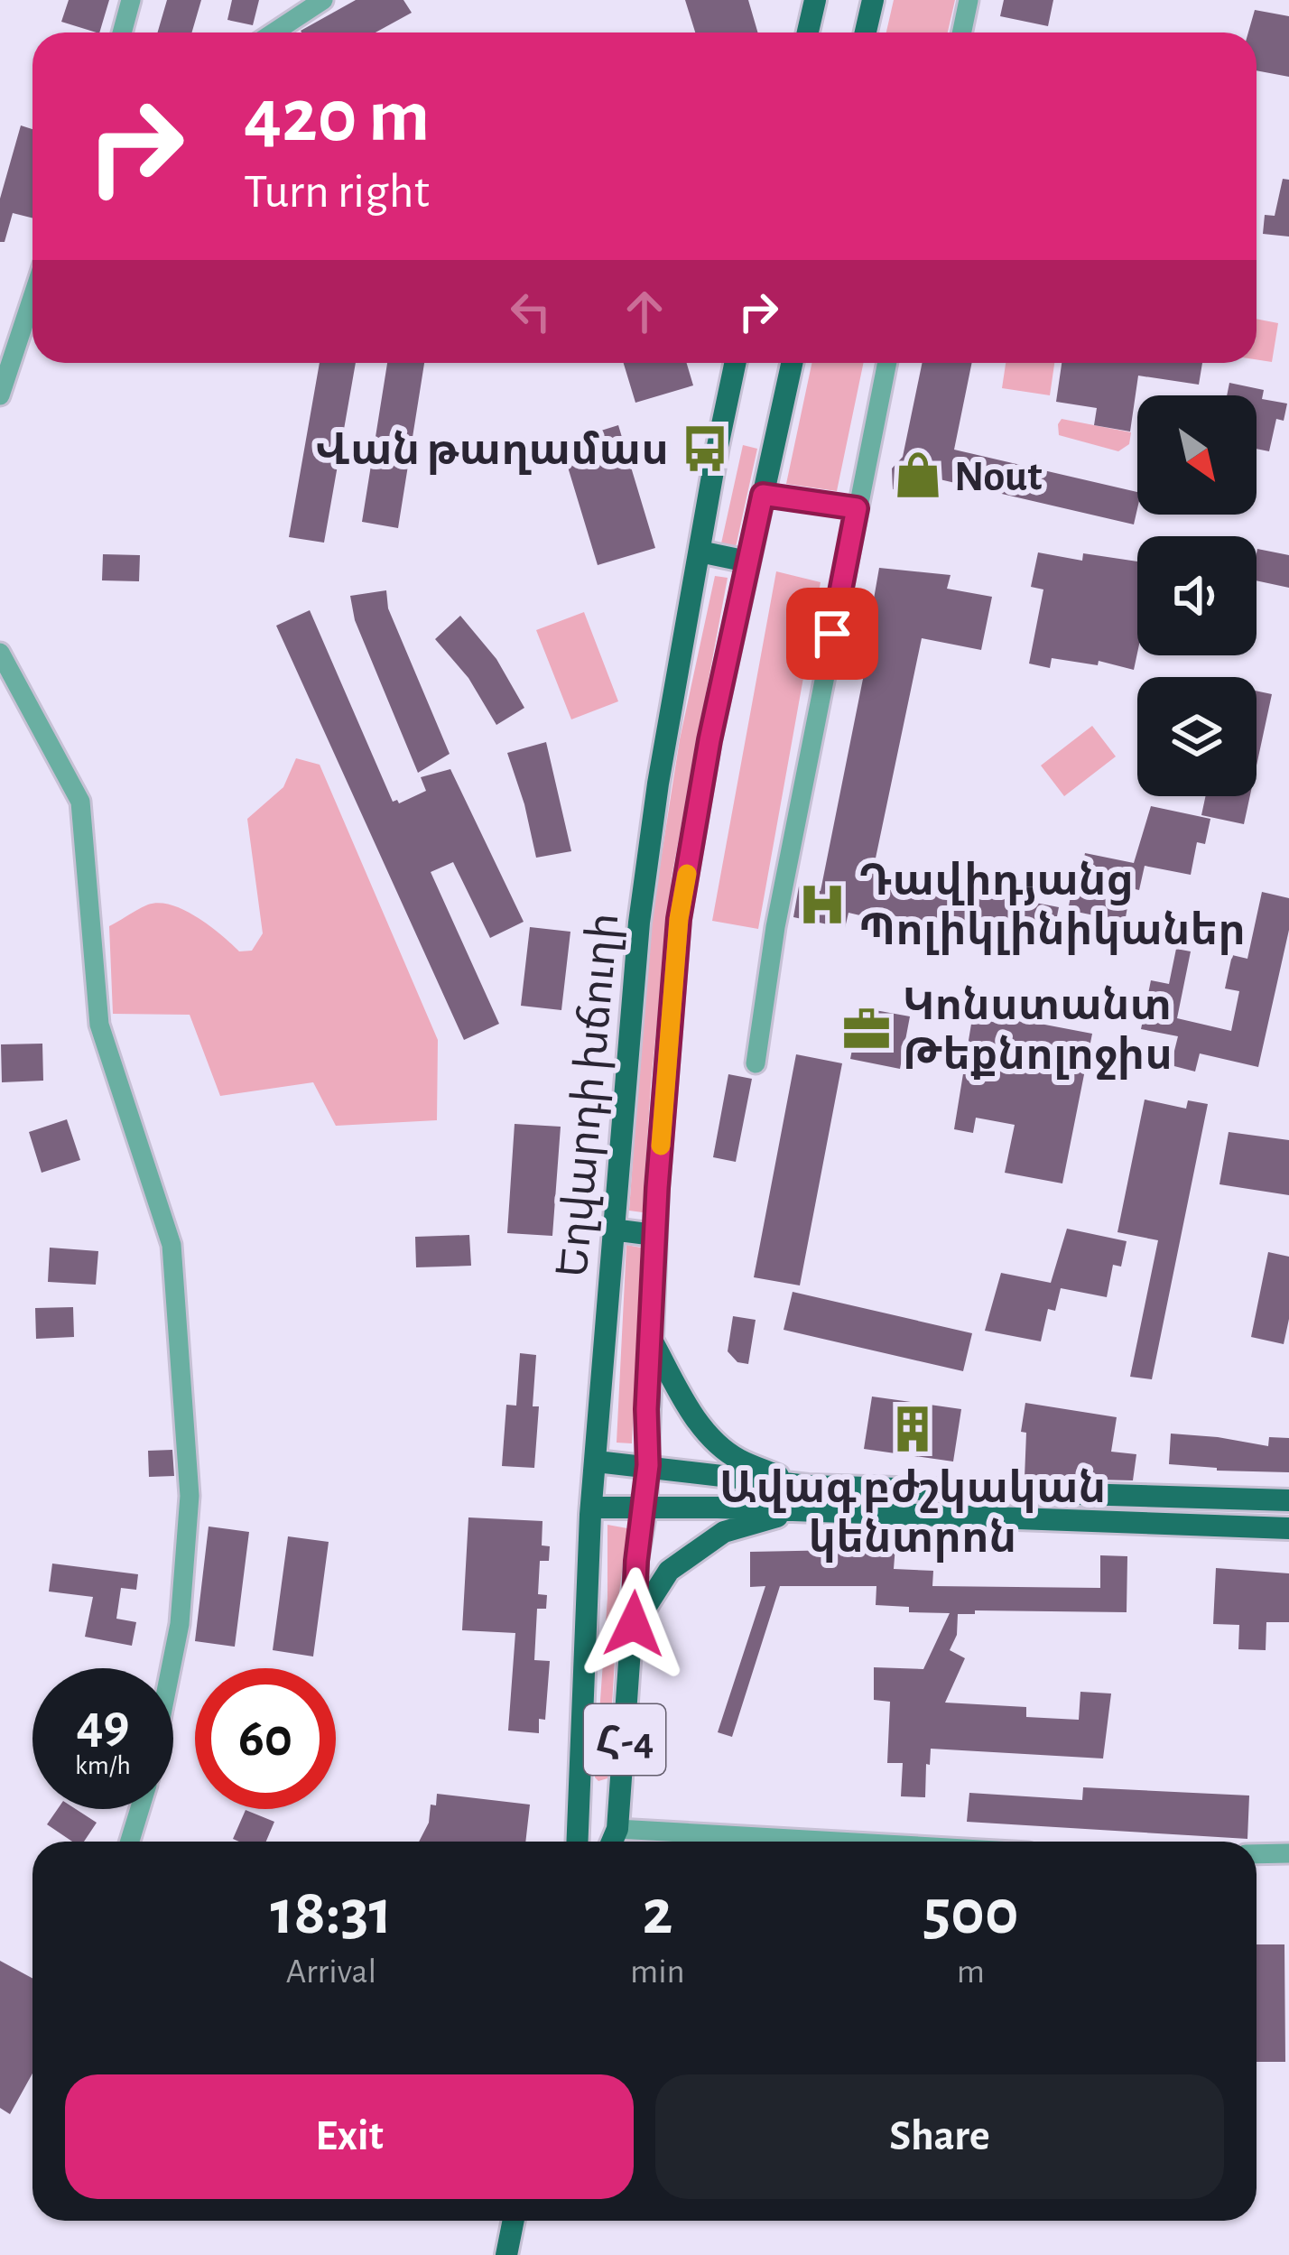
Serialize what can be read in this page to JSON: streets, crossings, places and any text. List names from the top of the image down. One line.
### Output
{"streets":{"main road":["Եղվարդի խճուղի","Հ-4"]},"places":{"bus stop":["Վան թաղամաս"],"shop":["Nout"],"hospital":["Դավիդյանց Պոլիկլինիկաներ"],"office":["Կոնստանտ Թեքնոլոջիս"],"building":["Ավագ բժշկական կենտրոն"]},"north":"bottom right","page":{"turn":["420 m","Turn right"],"speed":"49 km/h","limit":"60","eta":["18:31","Arrival","2","min","500","m"],"buttons":["Exit","Share"]}}
